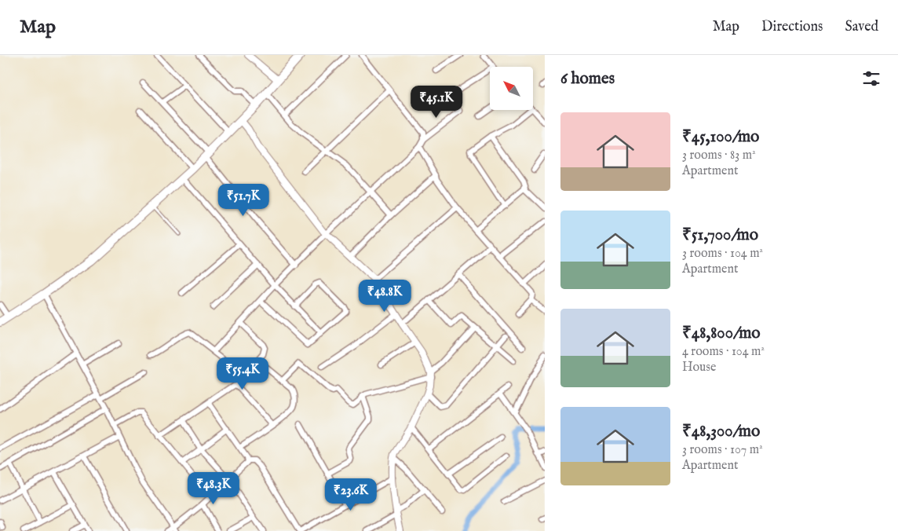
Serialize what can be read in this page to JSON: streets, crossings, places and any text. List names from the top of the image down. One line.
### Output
{"north":"top left","page":{"header":"Map","nav":["Map","Directions","Saved"],"heading":"6 homes","price":["₹45.1K","₹51.7K","₹48.8K","₹55.4K","₹48.3K","₹23.6K"],"list":[{"name":"₹45,100/mo","note":"3 rooms · 83 m² · Apartment"},{"name":"₹51,700/mo","note":"3 rooms · 104 m² · Apartment"},{"name":"₹48,800/mo","note":"4 rooms · 104 m² · House"},{"name":"₹48,300/mo","note":"3 rooms · 107 m² · Apartment"}]}}
